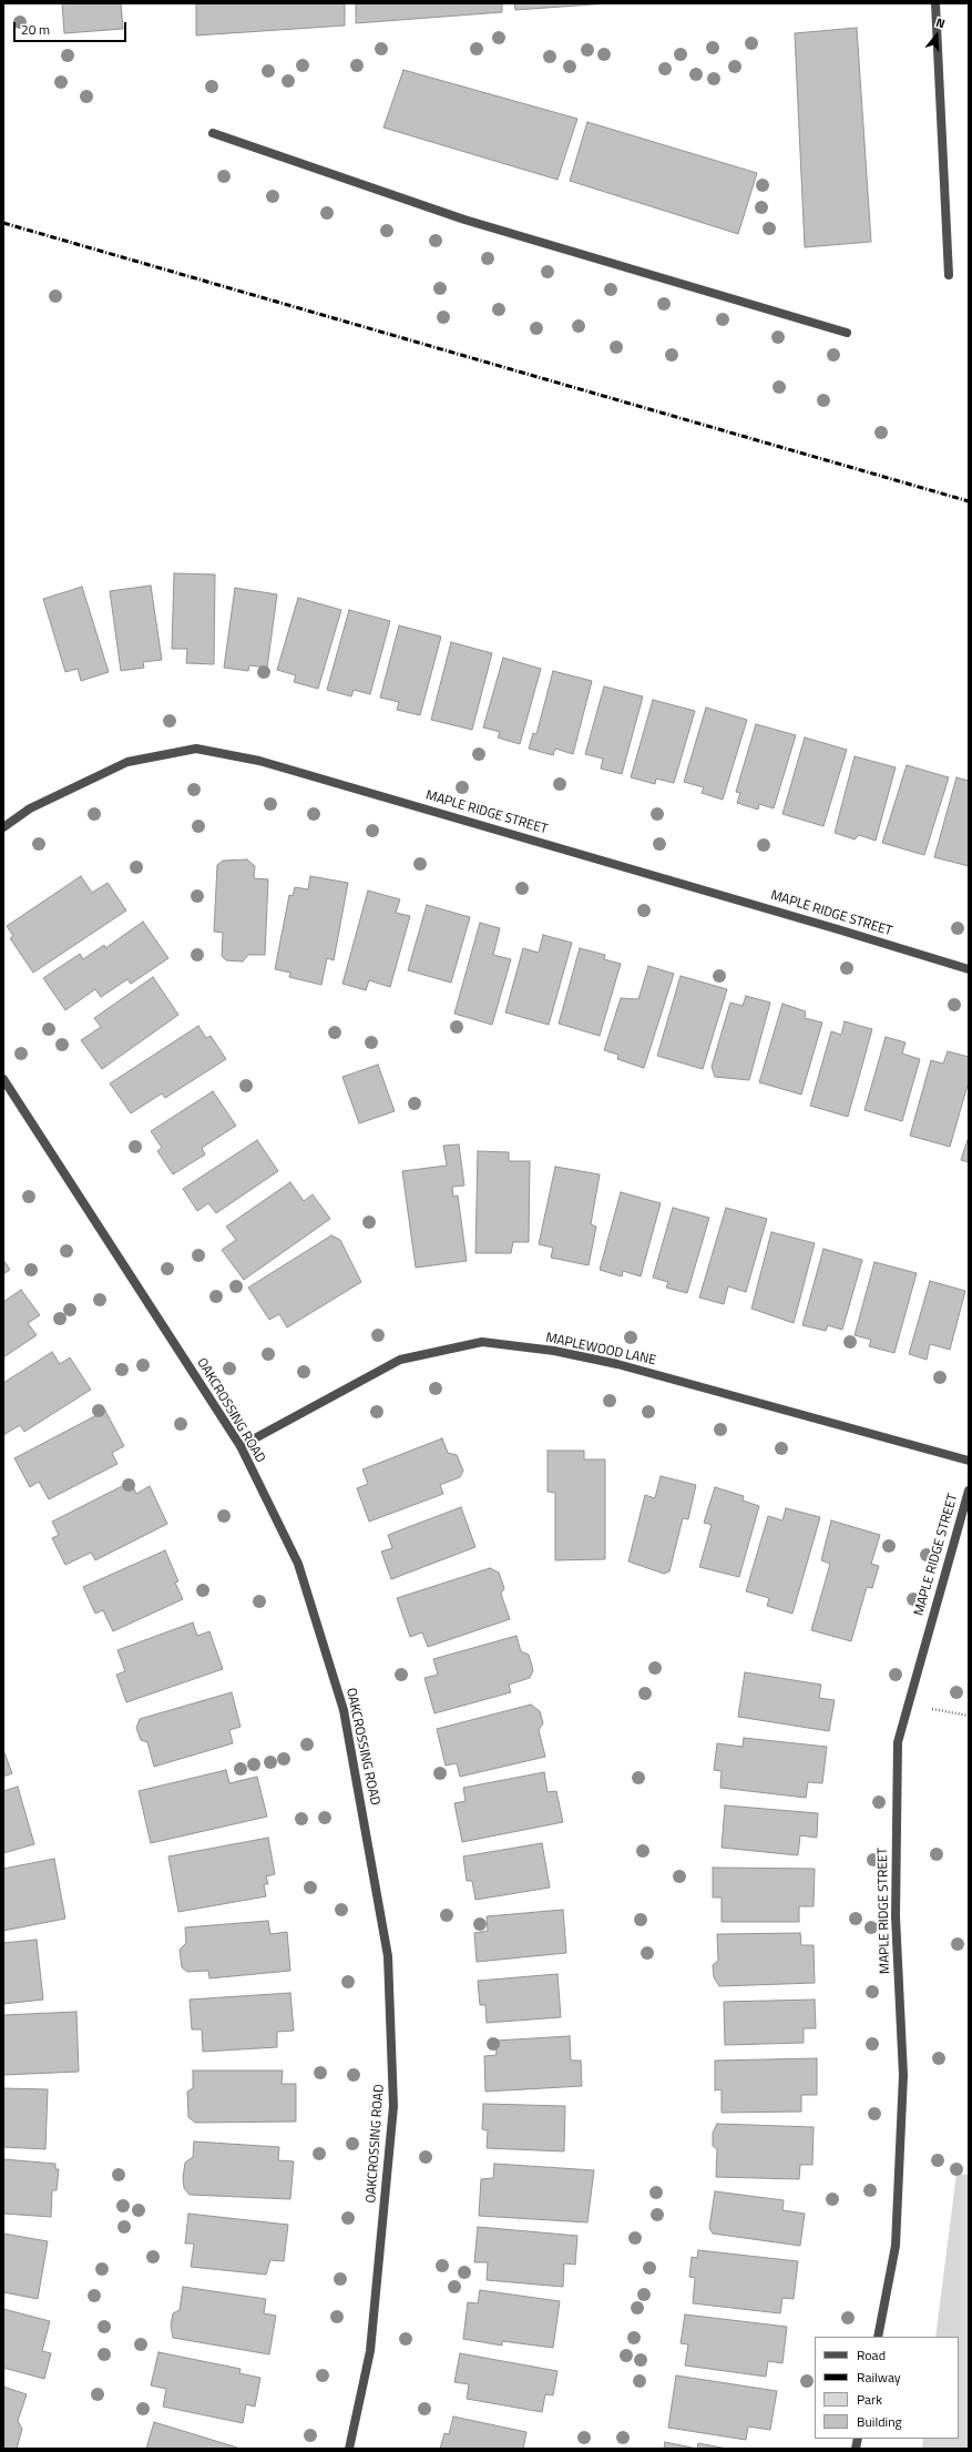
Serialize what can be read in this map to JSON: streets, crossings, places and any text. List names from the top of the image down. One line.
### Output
{"streets":{"street":["MAPLE RIDGE STREET","MAPLEWOOD LANE","OAKCROSSING ROAD"]},"crossings":[["MAPLEWOOD LANE","OAKCROSSING ROAD"]],"legend":["Road","Railway","Park","Building"],"scale_bar":"20 m","north":"top"}
